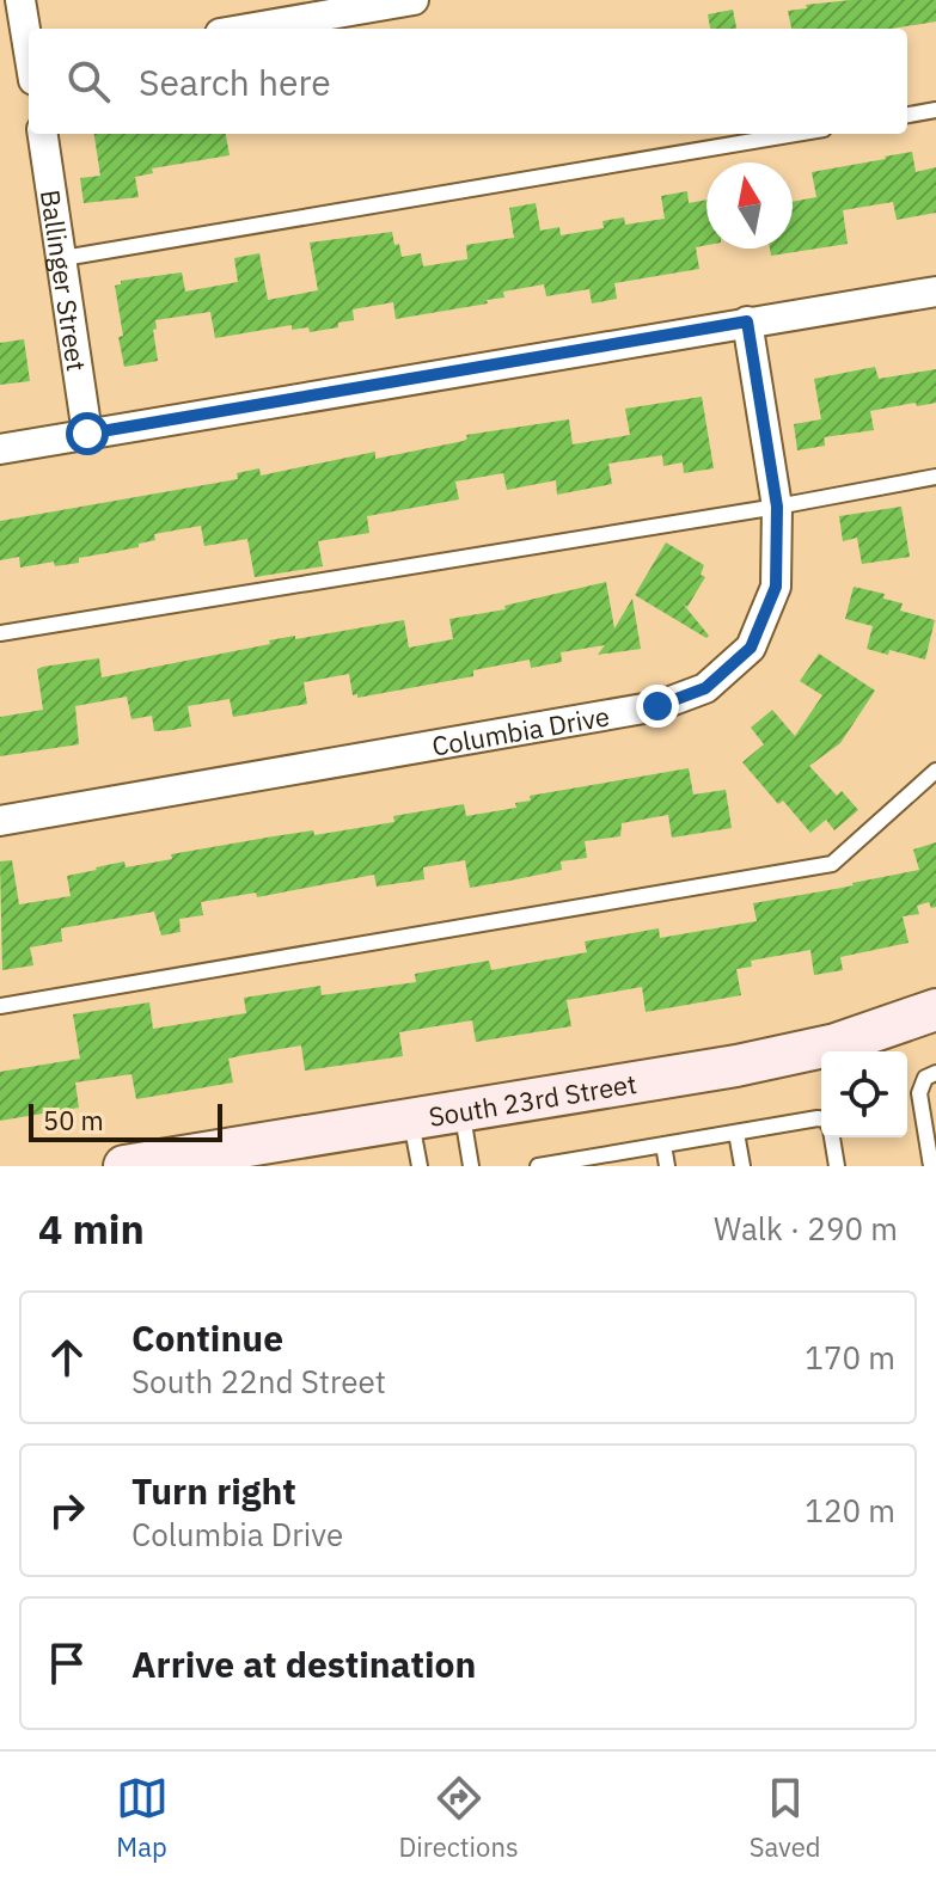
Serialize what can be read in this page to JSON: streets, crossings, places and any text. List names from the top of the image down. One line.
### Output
{"streets":{"street":["Ballinger Street","Columbia Drive","South 23rd Street"]},"scale_bar":"50 m","north":"top","page":{"search":"Search here","scale":"50 m","heading":["4 min","Walk · 290 m"],"list":[["Continue","South 22nd Street","170 m"],["Turn right","Columbia Drive","120 m"],"Arrive at destination"],"nav":["Map","Directions","Saved"]}}
